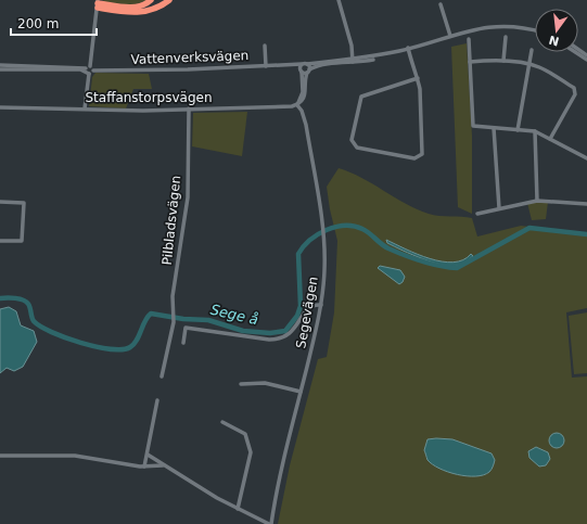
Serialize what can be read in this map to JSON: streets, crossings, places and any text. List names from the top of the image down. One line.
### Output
{"streets":{"street":["Vattenverksvägen","Staffanstorpsvägen","Pilbladsvägen","Segevägen"]},"crossings":[["Staffanstorpsvägen","Pilbladsvägen"],["Staffanstorpsvägen","Segevägen"]],"water":["Sege å"],"scale_bar":"200 m","north":"bottom"}
